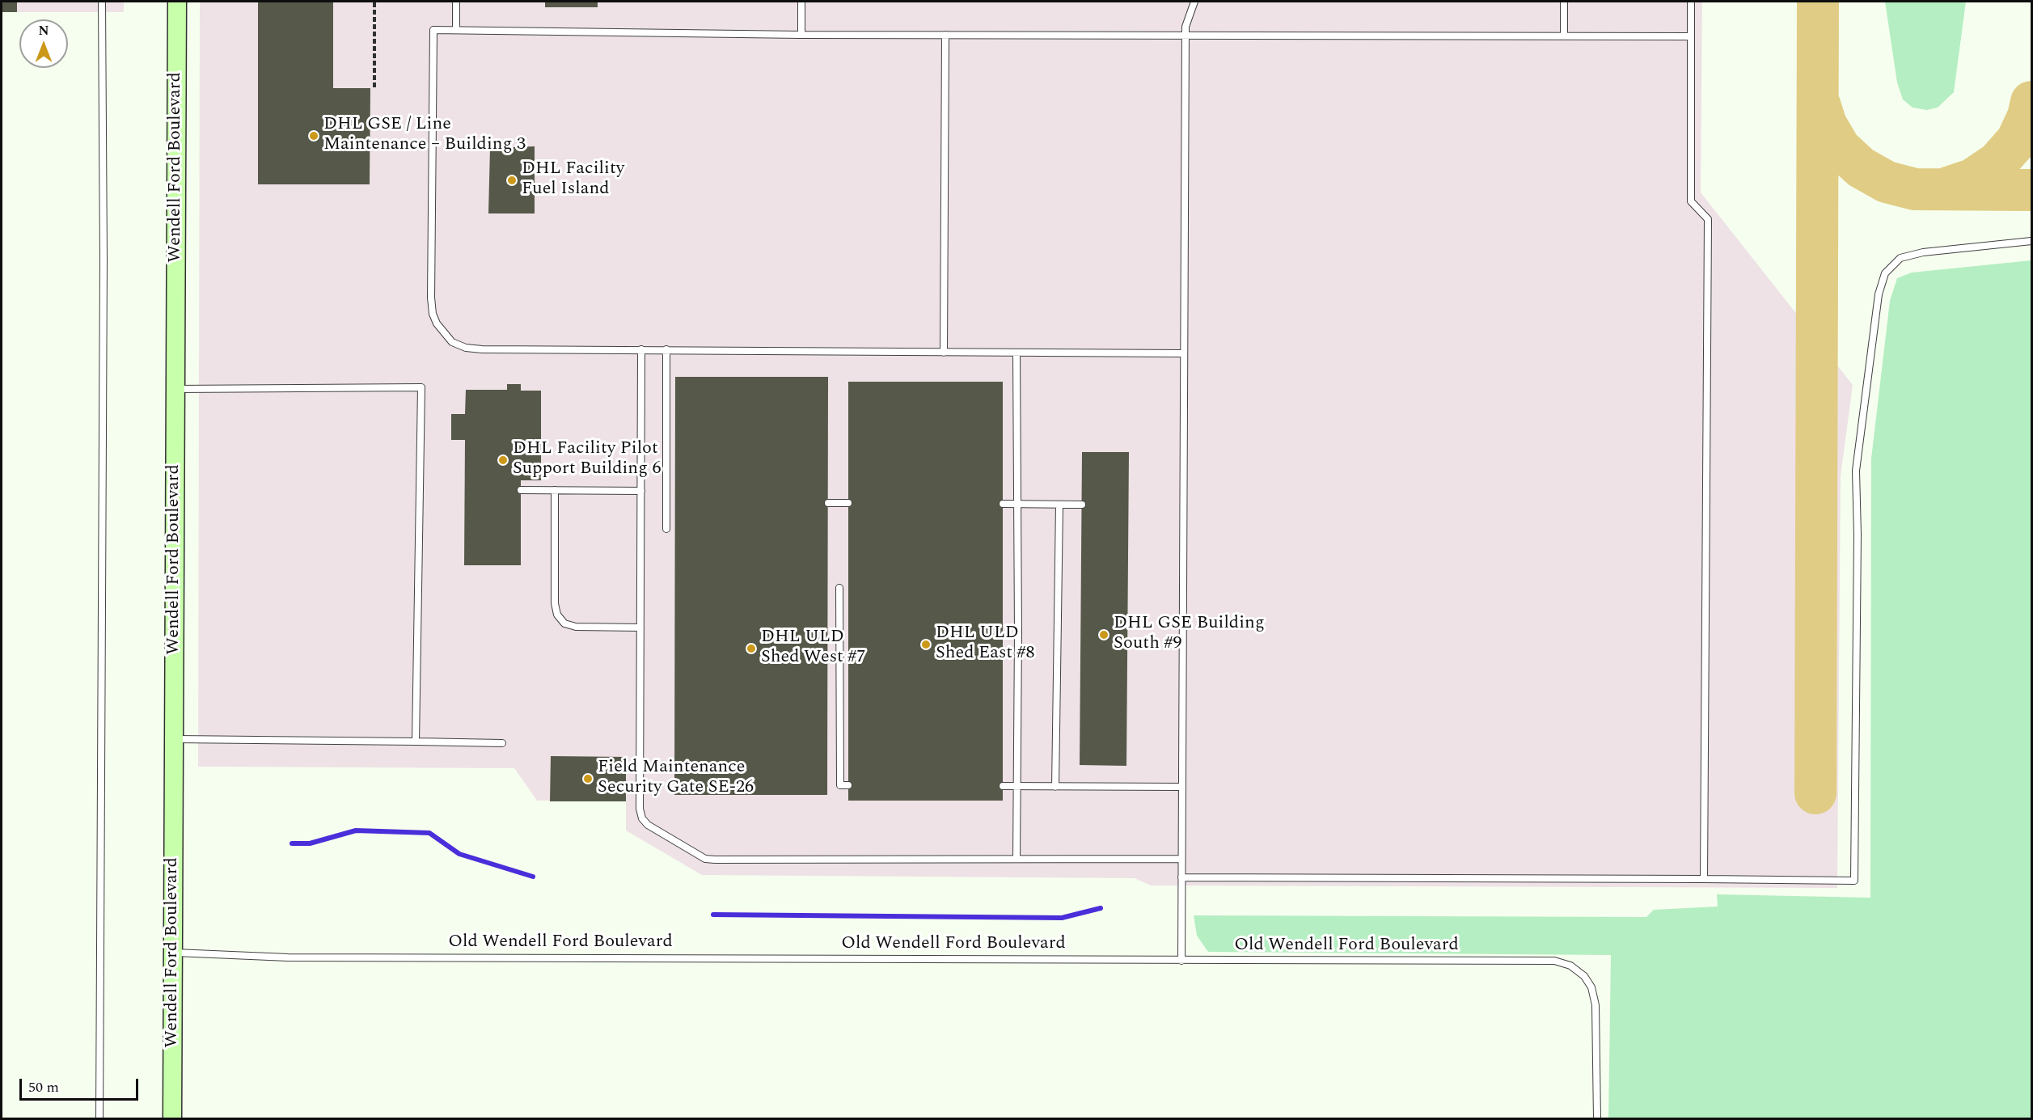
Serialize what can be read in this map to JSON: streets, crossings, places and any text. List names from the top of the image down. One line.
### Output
{"streets":{"street":["Wendell Ford Boulevard"],"lane":["Old Wendell Ford Boulevard"]},"crossings":[["Wendell Ford Boulevard","Old Wendell Ford Boulevard"]],"places":["DHL GSE / Line Maintenance – Building 3","DHL Facility Fuel Island","DHL Facility Pilot Support Building 6","DHL GSE Building South #9","DHL ULD Shed East #8","DHL ULD Shed West #7","Field Maintenance Security Gate SE-26"],"scale_bar":"50 m","north":"top"}
